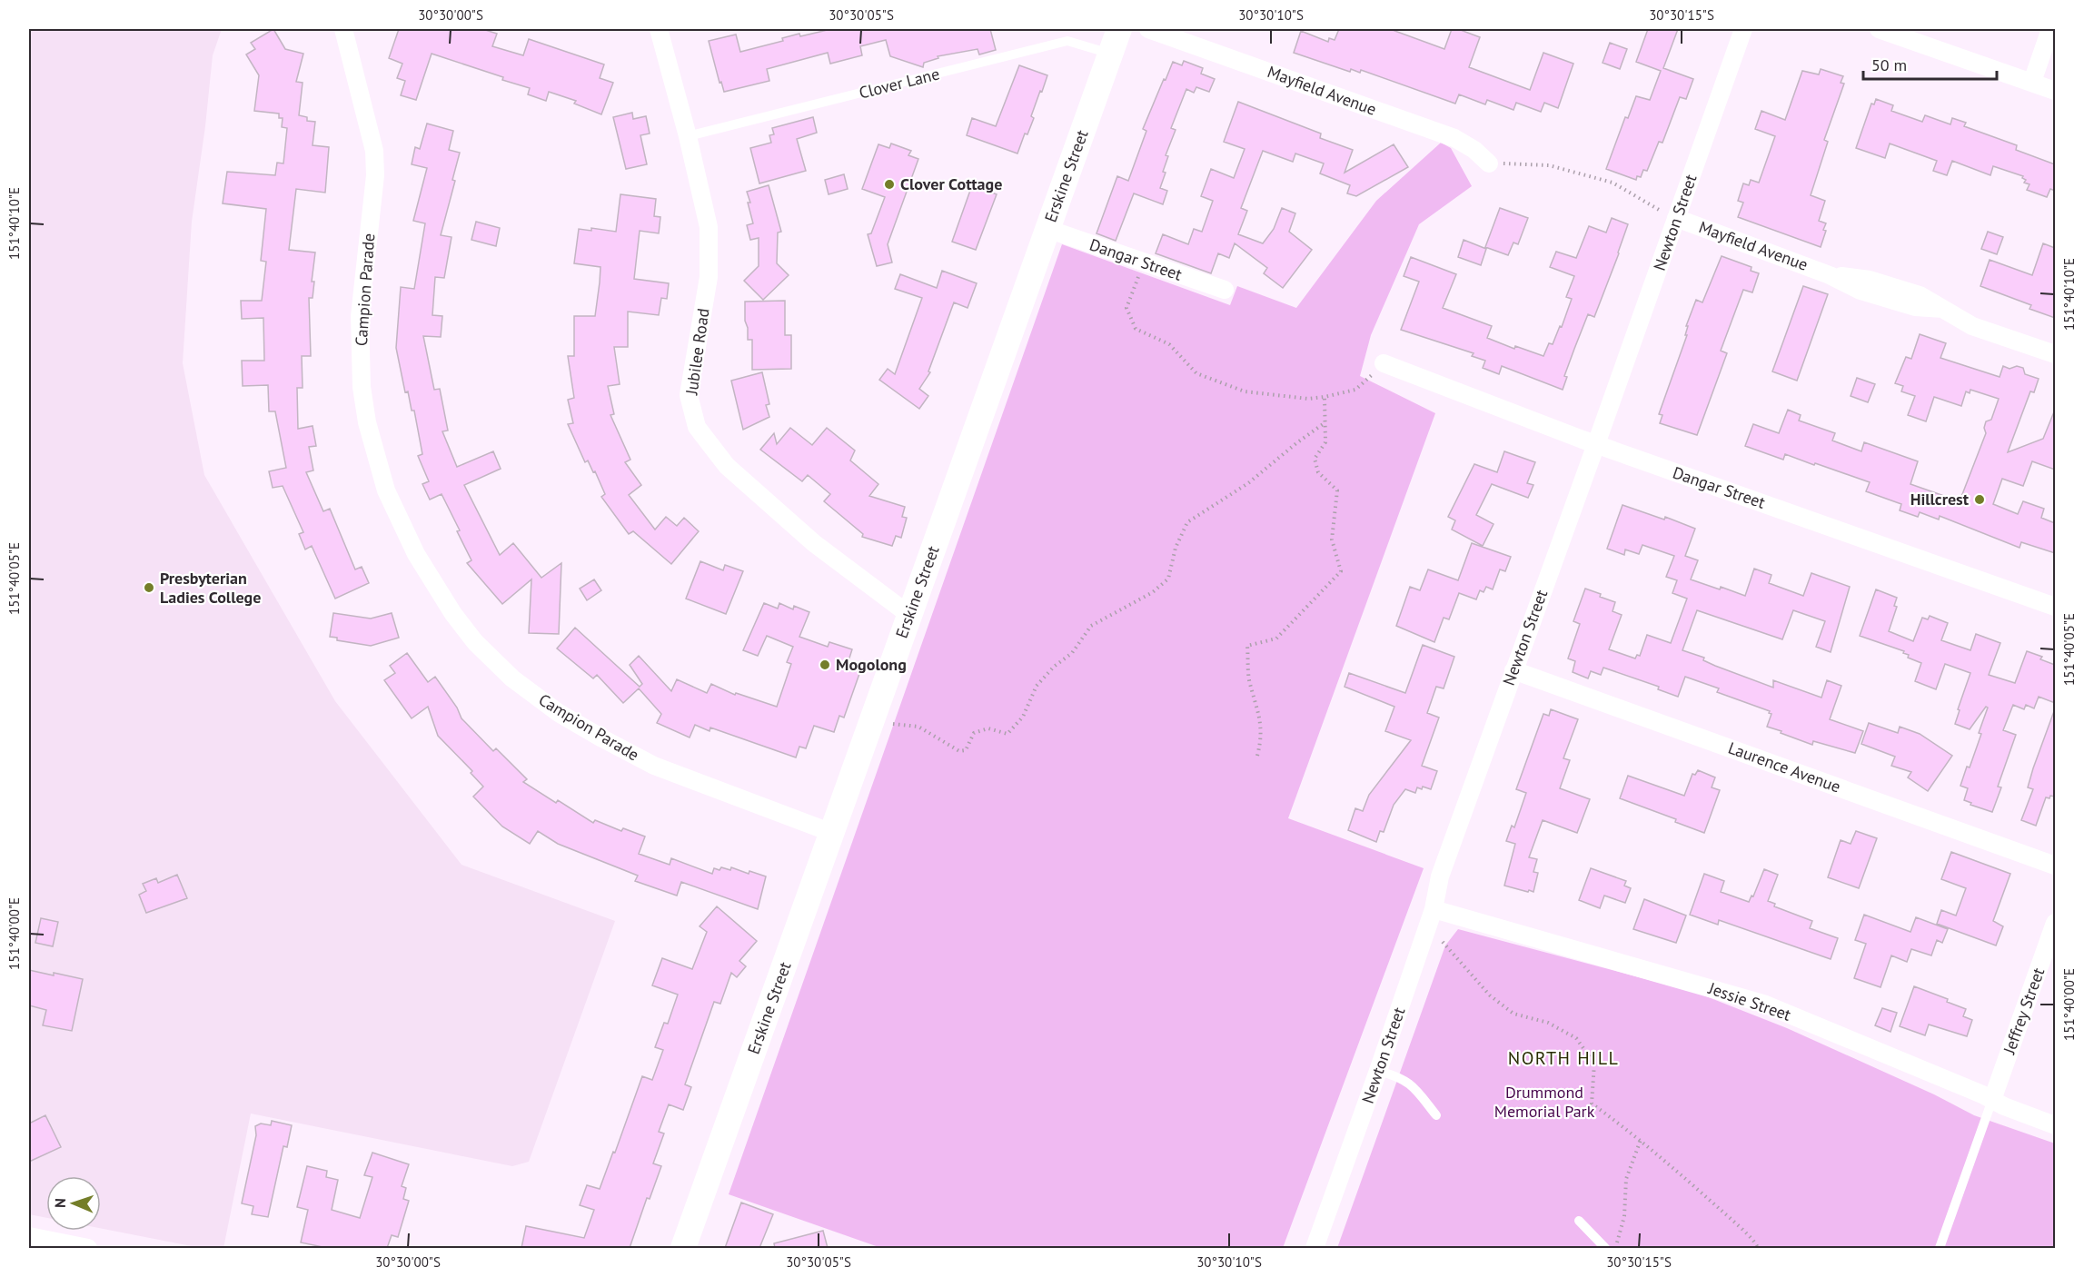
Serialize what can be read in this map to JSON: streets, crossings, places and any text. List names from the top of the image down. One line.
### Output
{"streets":{"street":["Mayfield Avenue","Erskine Street","Newton Street","Dangar Street","Campion Parade","Jubilee Road","Laurence Avenue","Jessie Street","Jeffrey Street"],"lane":["Clover Lane"]},"crossings":[["Clover Lane","Erskine Street"],["Clover Lane","Jubilee Road"],["Mayfield Avenue","Newton Street"],["Erskine Street","Dangar Street"],["Erskine Street","Campion Parade"],["Erskine Street","Jubilee Road"],["Newton Street","Dangar Street"],["Newton Street","Laurence Avenue"],["Newton Street","Jessie Street"],["Jessie Street","Jeffrey Street"]],"districts":["NORTH HILL"],"parks":["Drummond Memorial Park"],"places":["Clover Cottage","Hillcrest","Presbyterian Ladies College","Mogolong"],"scale_bar":"50 m","north":"left","coordinates":["30°30'00\"S","30°30'05\"S","30°30'10\"S","30°30'15\"S","151°40'10\"E","151°40'05\"E","151°40'00\"E"]}
